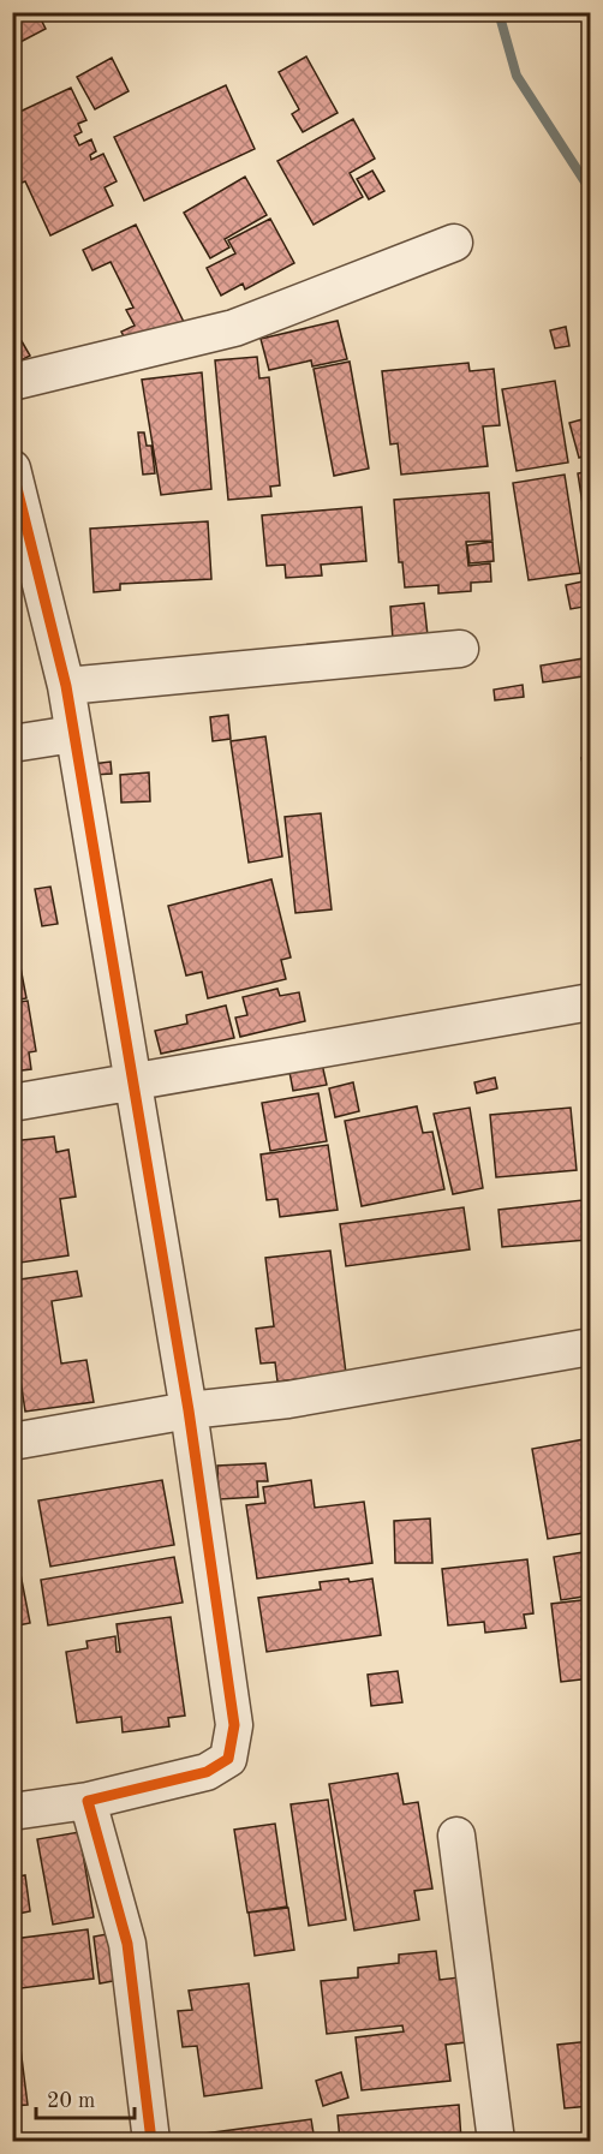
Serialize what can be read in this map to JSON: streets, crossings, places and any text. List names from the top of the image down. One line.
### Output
{"scale_bar":"20 m"}
